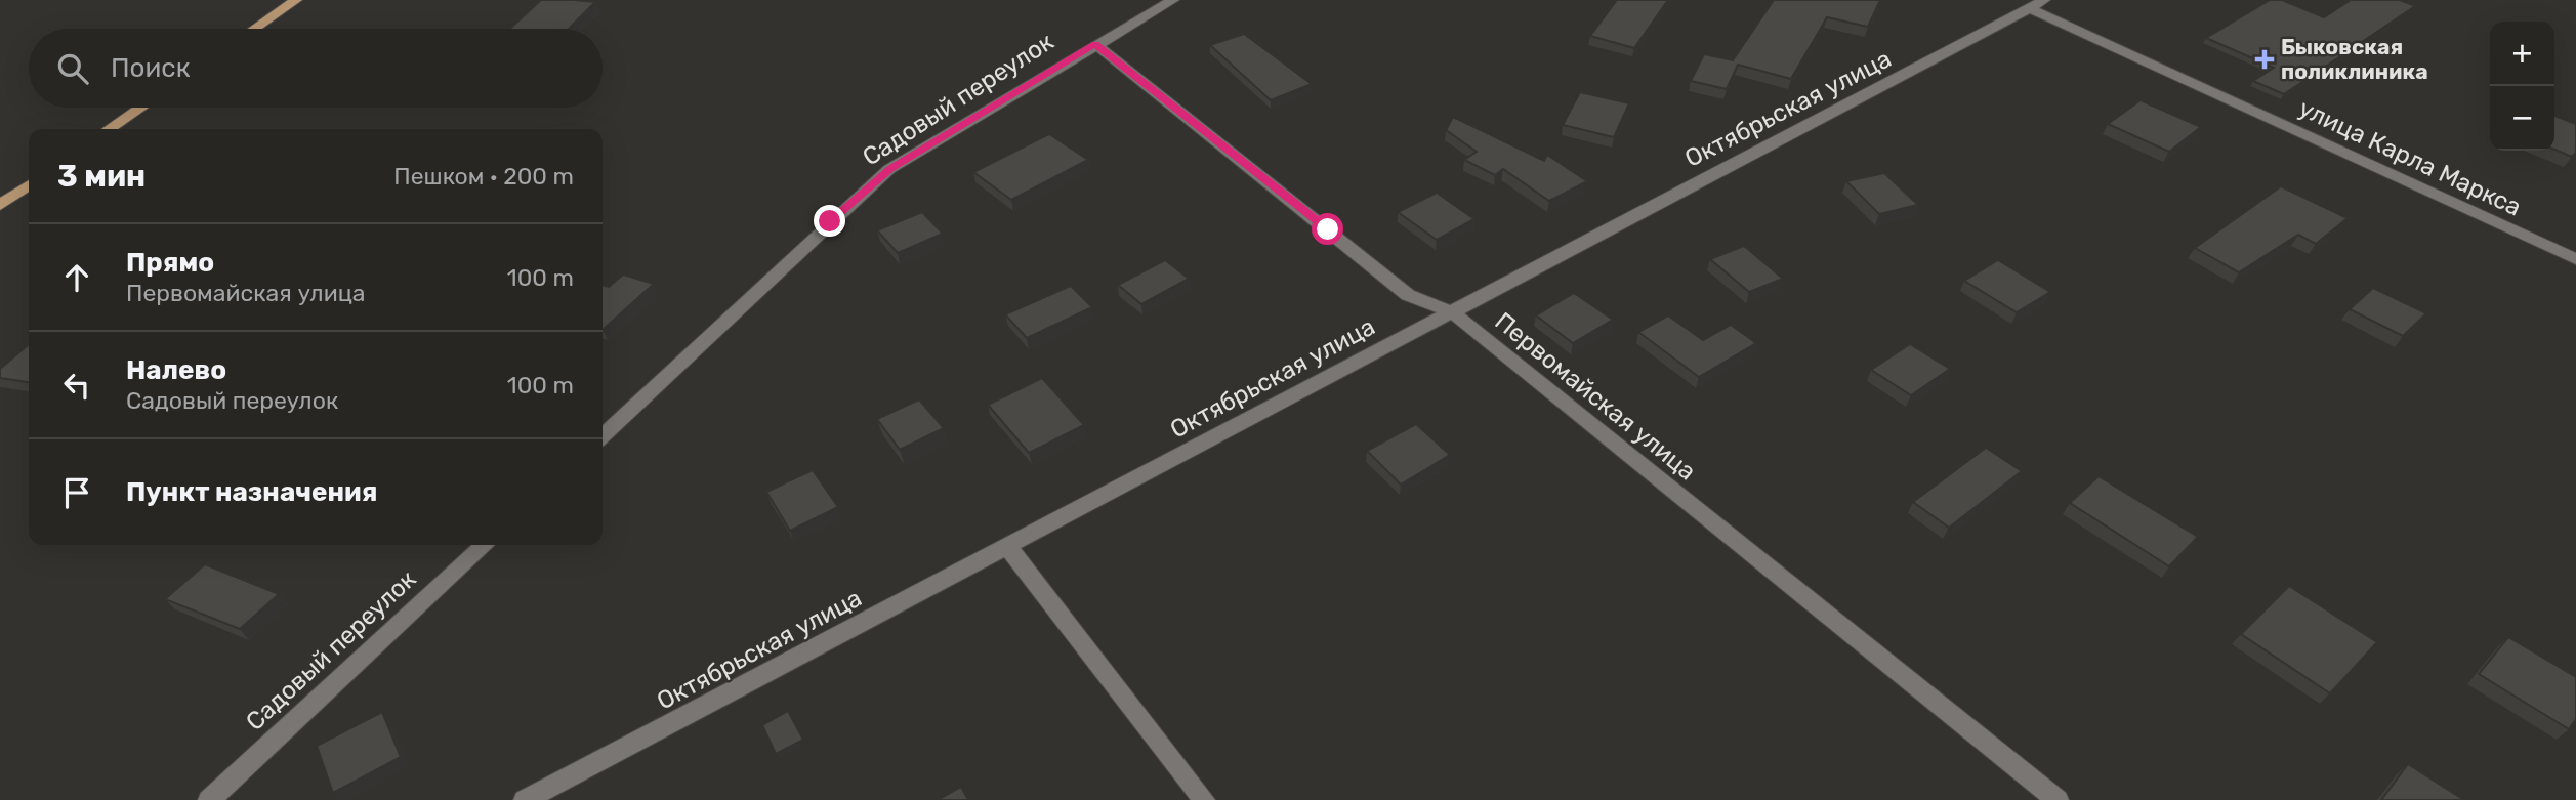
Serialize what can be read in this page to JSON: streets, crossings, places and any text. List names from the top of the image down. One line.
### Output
{"streets":{"street":["Садовый переулок","Октябрьская улица","улица Карла Маркса","Первомайская улица"]},"crossings":[["Садовый переулок","Первомайская улица"],["Октябрьская улица","улица Карла Маркса"],["Октябрьская улица","Первомайская улица"]],"places":{"health":["Быковская поликлиника"]},"page":{"map_buttons":["+","−"],"search":"Поиск","heading":["3 мин","Пешком · 200 m"],"list":[["Прямо","Первомайская улица","100 m"],["Налево","Садовый переулок","100 m"],"Пункт назначения"]}}
